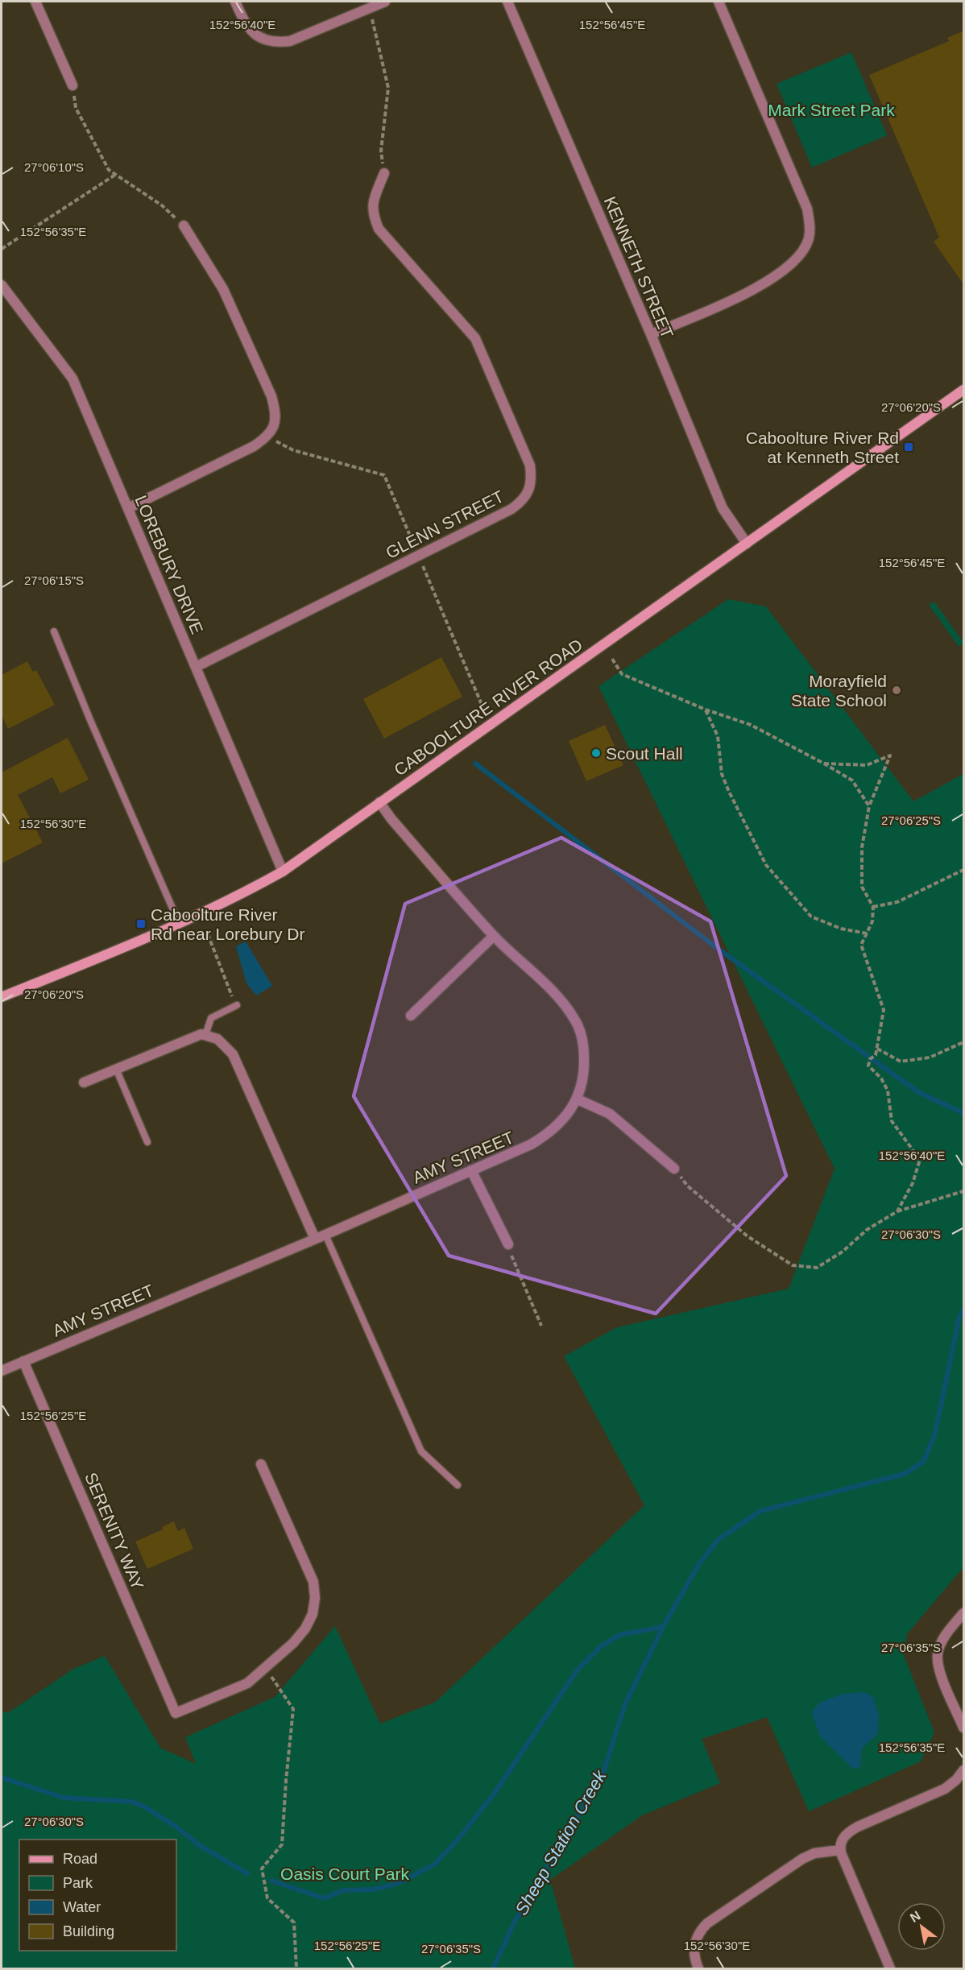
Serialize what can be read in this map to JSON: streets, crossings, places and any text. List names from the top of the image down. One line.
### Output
{"streets":{"main road":["CABOOLTURE RIVER ROAD"],"street":["KENNETH STREET","GLENN STREET","LOREBURY DRIVE","AMY STREET","SERENITY WAY"]},"crossings":[["KENNETH STREET","CABOOLTURE RIVER ROAD"],["GLENN STREET","LOREBURY DRIVE"],["LOREBURY DRIVE","CABOOLTURE RIVER ROAD"],["CABOOLTURE RIVER ROAD","AMY STREET"],["AMY STREET","SERENITY WAY"]],"water":["Sheep Station Creek"],"parks":["Mark Street Park","Oasis Court Park"],"places":{"transit":["Caboolture River Rd at Kenneth Street","Caboolture River Rd near Lorebury Dr"],"other":["Morayfield State School","Scout Hall"]},"legend":["Road","Park","Water","Building"],"north":"top left","coordinates":["152°56'40\"E","152°56'45\"E","27°06'10\"S","152°56'35\"E","27°06'20\"S","27°06'15\"S","27°06'25\"S","152°56'30\"E","27°06'30\"S","152°56'25\"E","27°06'35\"S"]}
